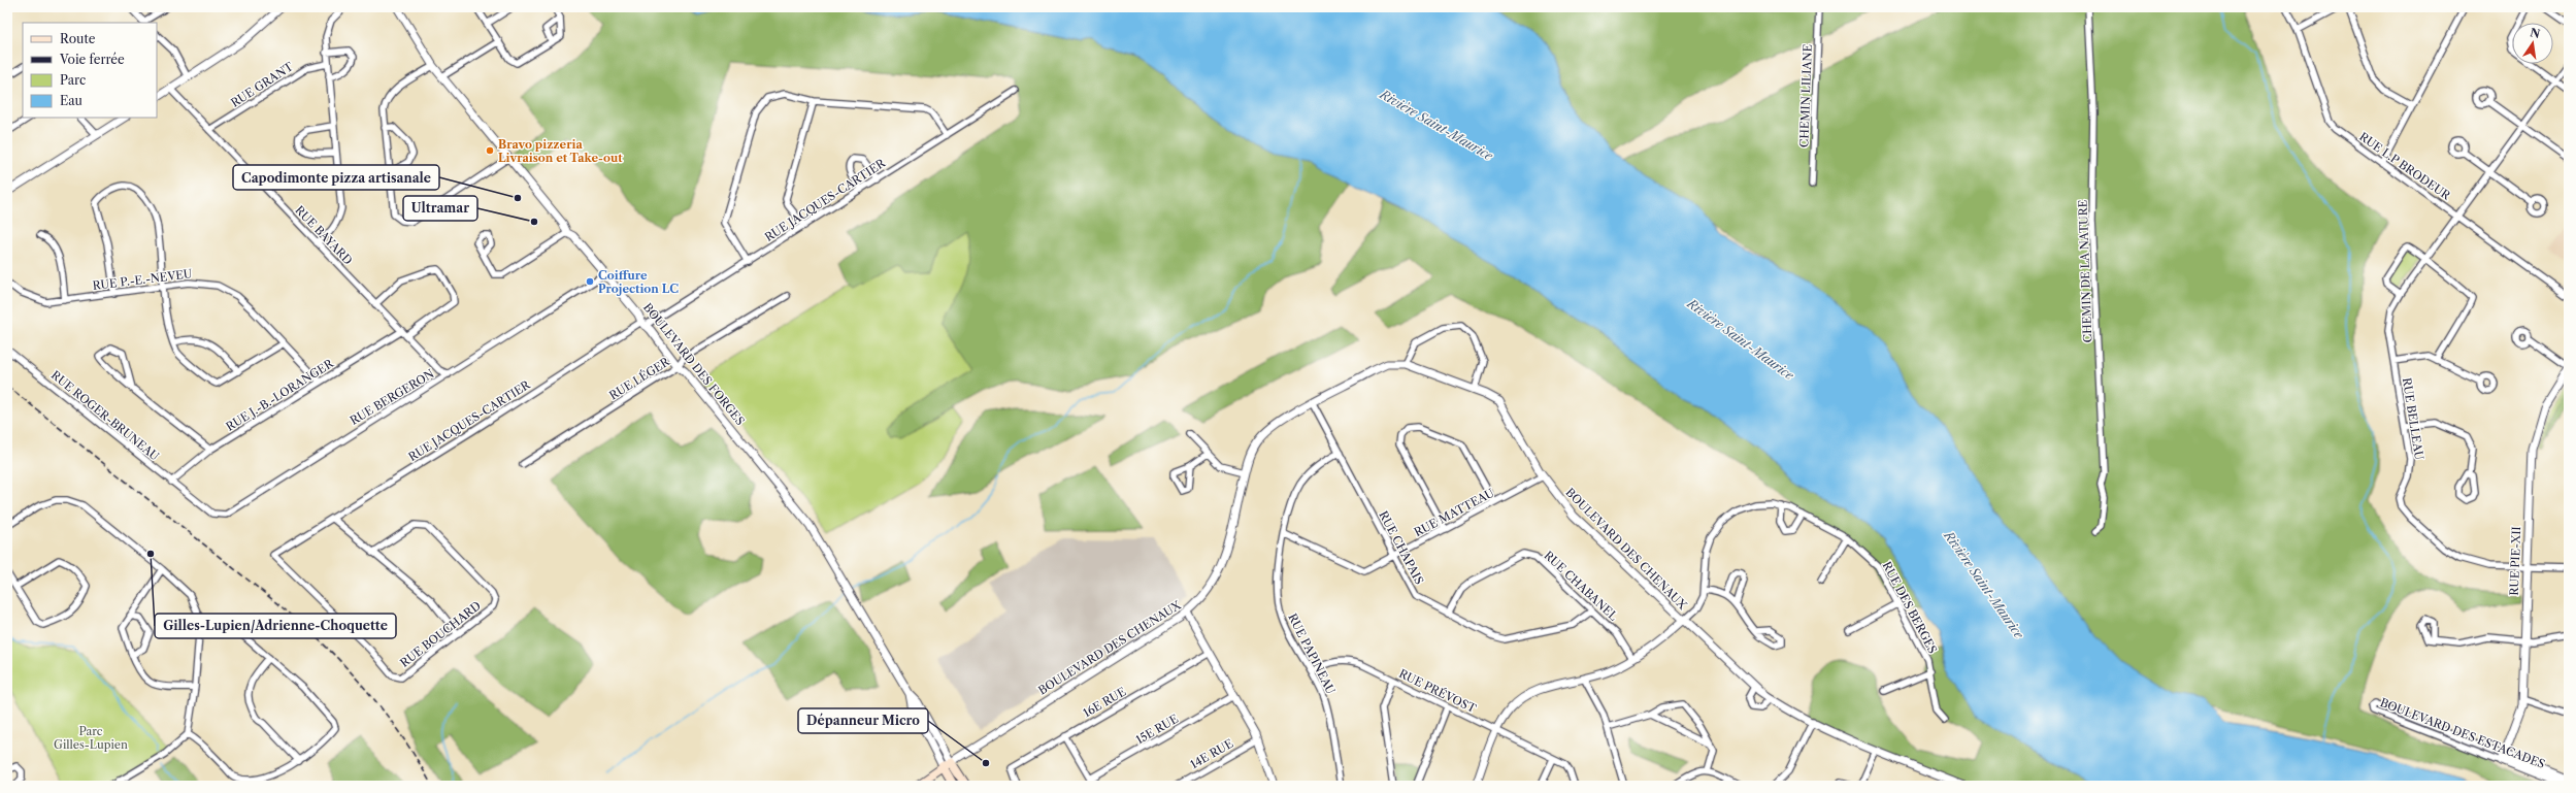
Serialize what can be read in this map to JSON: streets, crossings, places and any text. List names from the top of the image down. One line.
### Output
{"streets":{"main road":["BOULEVARD DES FORGES","BOULEVARD DES CHENAUX"],"street":["RUE GRANT","CHEMIN LILIANE","RUE L.P BRODEUR","RUE JACQUES-CARTIER","RUE BAYARD","CHEMIN DE LA NATURE","RUE P.-E.-NEVEU","RUE LÉGER","RUE J.-B.-LORANGER","RUE BERGERON","RUE ROGER-BRUNEAU","RUE BELLEAU","RUE MATTEAU","RUE CHAPAIS","RUE PIE-XII","RUE CHABANEL","RUE DES BERGES","RUE BOUCHARD","RUE PAPINEAU","RUE PRÉVOST","16E RUE","15E RUE","BOULEVARD DES ESTACADES","14E RUE"]},"crossings":[["RUE GRANT","RUE BAYARD"],["RUE L.P BRODEUR","RUE BELLEAU"],["RUE JACQUES-CARTIER","BOULEVARD DES FORGES"],["RUE JACQUES-CARTIER","RUE BOUCHARD"],["RUE BAYARD","RUE J.-B.-LORANGER"],["RUE BAYARD","RUE BERGERON"],["RUE P.-E.-NEVEU","RUE J.-B.-LORANGER"],["BOULEVARD DES FORGES","RUE LÉGER"],["BOULEVARD DES FORGES","RUE BERGERON"],["BOULEVARD DES FORGES","BOULEVARD DES CHENAUX"],["RUE J.-B.-LORANGER","RUE ROGER-BRUNEAU"],["RUE BERGERON","RUE ROGER-BRUNEAU"],["RUE BELLEAU","RUE PIE-XII"],["RUE MATTEAU","RUE CHAPAIS"],["RUE MATTEAU","BOULEVARD DES CHENAUX"],["RUE MATTEAU","RUE PAPINEAU"],["RUE CHAPAIS","BOULEVARD DES CHENAUX"],["RUE CHAPAIS","RUE CHABANEL"],["RUE CHAPAIS","RUE PAPINEAU"],["BOULEVARD DES CHENAUX","RUE DES BERGES"],["RUE PIE-XII","BOULEVARD DES ESTACADES"],["RUE PAPINEAU","RUE PRÉVOST"]],"water":["Rivière Saint-Maurice"],"parks":["Parc Gilles-Lupien"],"places":["Bravo pizzeria Livraison et Take-out","Capodimonte pizza artisanale","Ultramar","Coiffure Projection LC","Gilles-Lupien/Adrienne-Choquette","Dépanneur Micro"],"legend":["Route","Voie ferrée","Parc","Eau"],"north":"top"}
